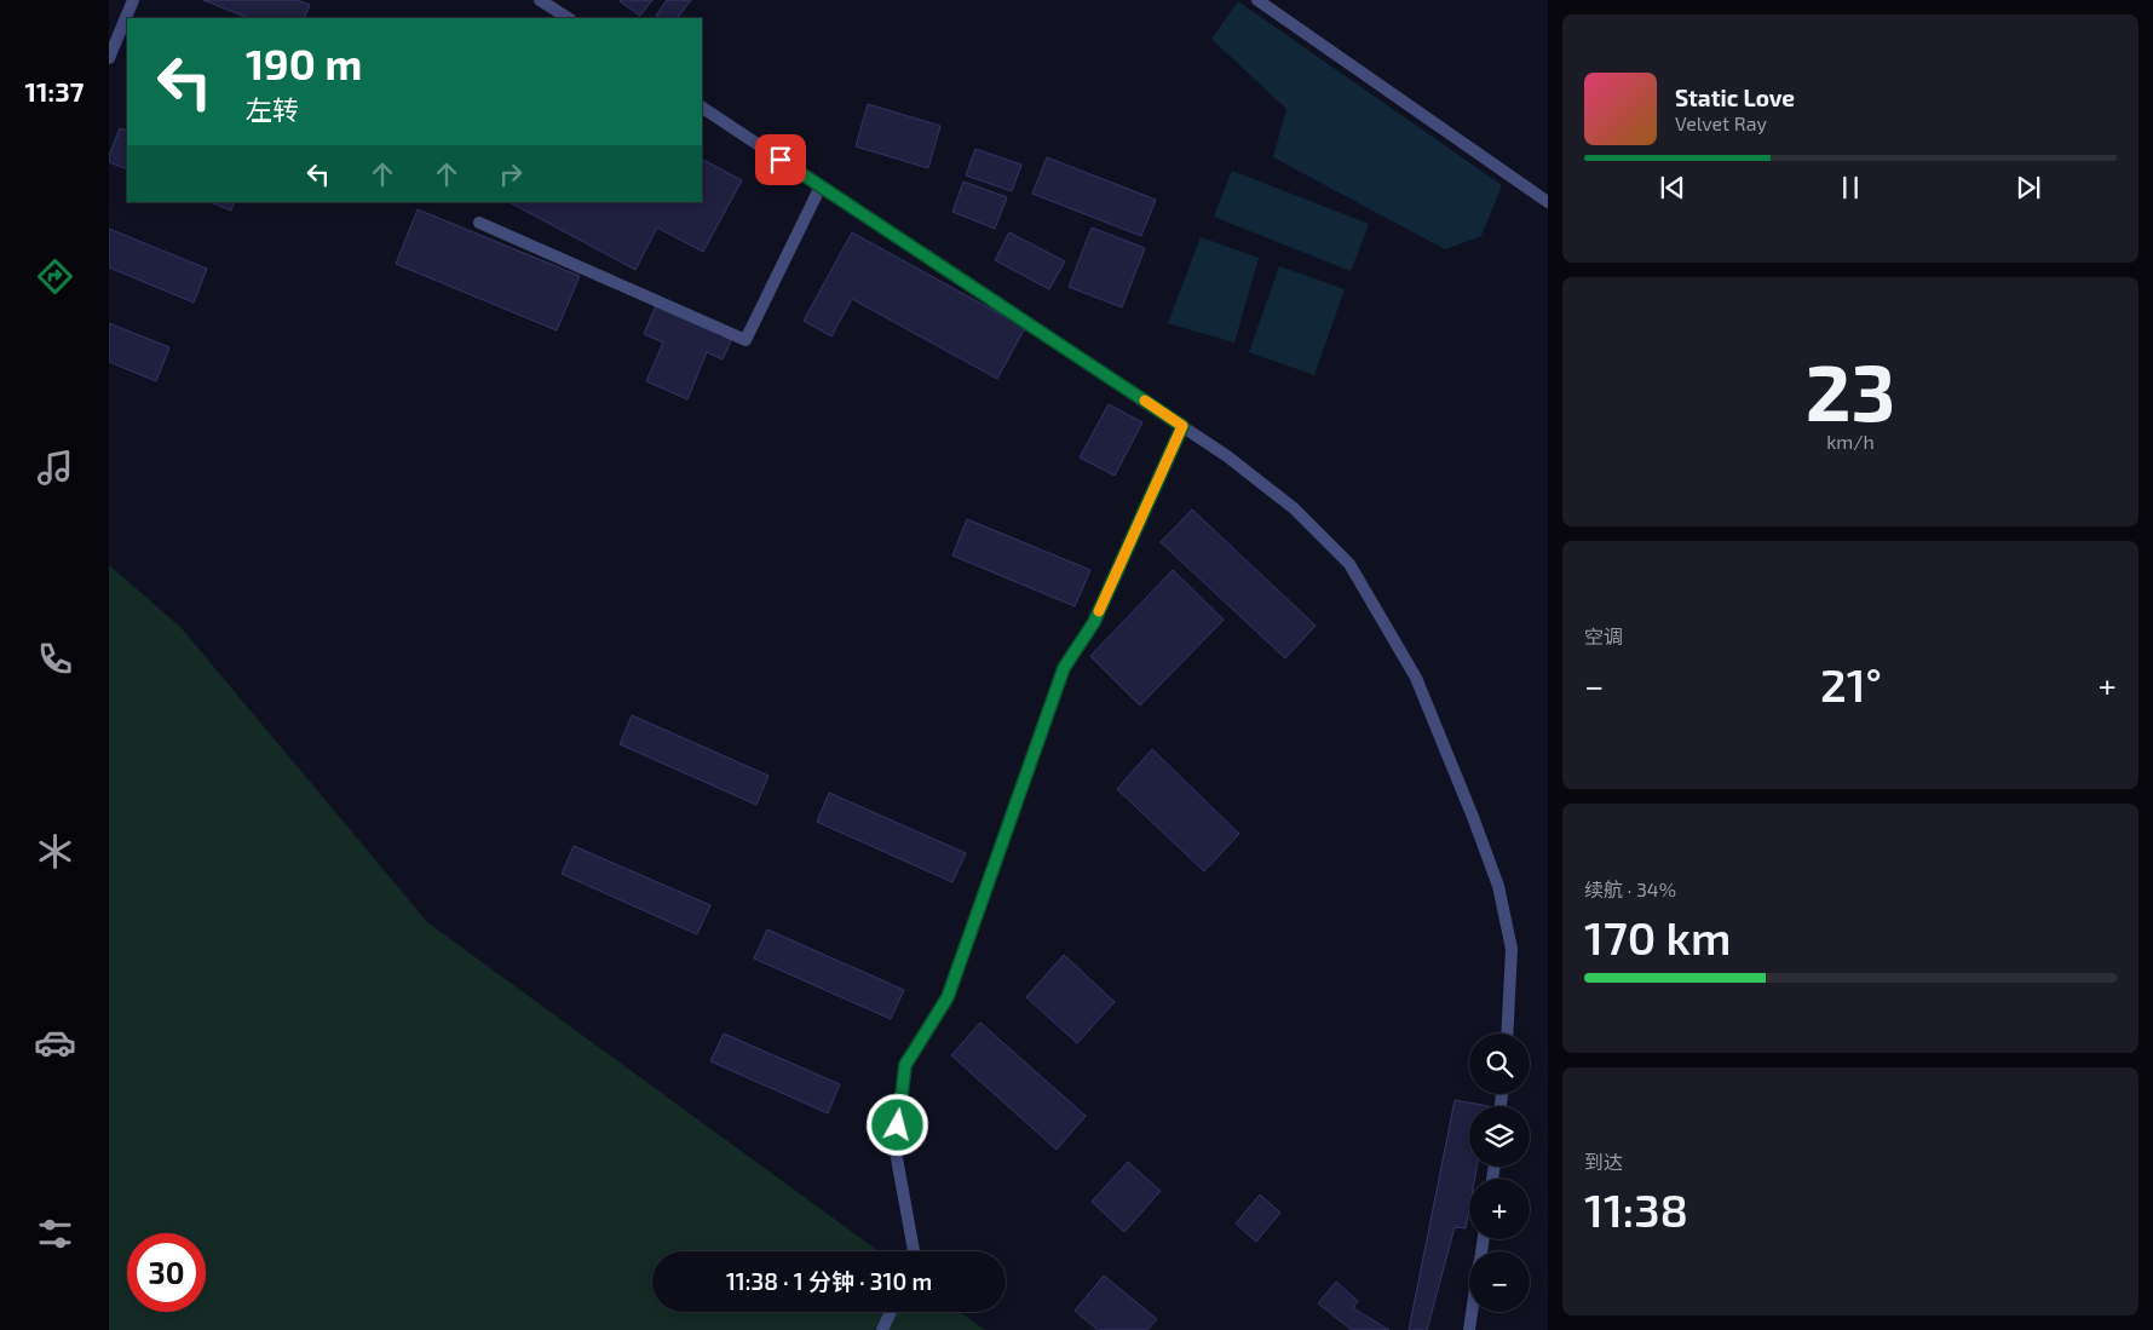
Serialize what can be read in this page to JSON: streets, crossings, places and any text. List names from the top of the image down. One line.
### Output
{"page":{"tabs":"11:37","turn":["190 m","左转"],"song":["Static Love","Velvet Ray"],"tile":[["23","km/h"],"空调",["续航 · 34%","170 km"],["到达","11:38"]],"heat":["−","21°","+"],"map_buttons":["+","−"],"limit":"30","trip":"11:38 · 1 分钟 · 310 m"}}
